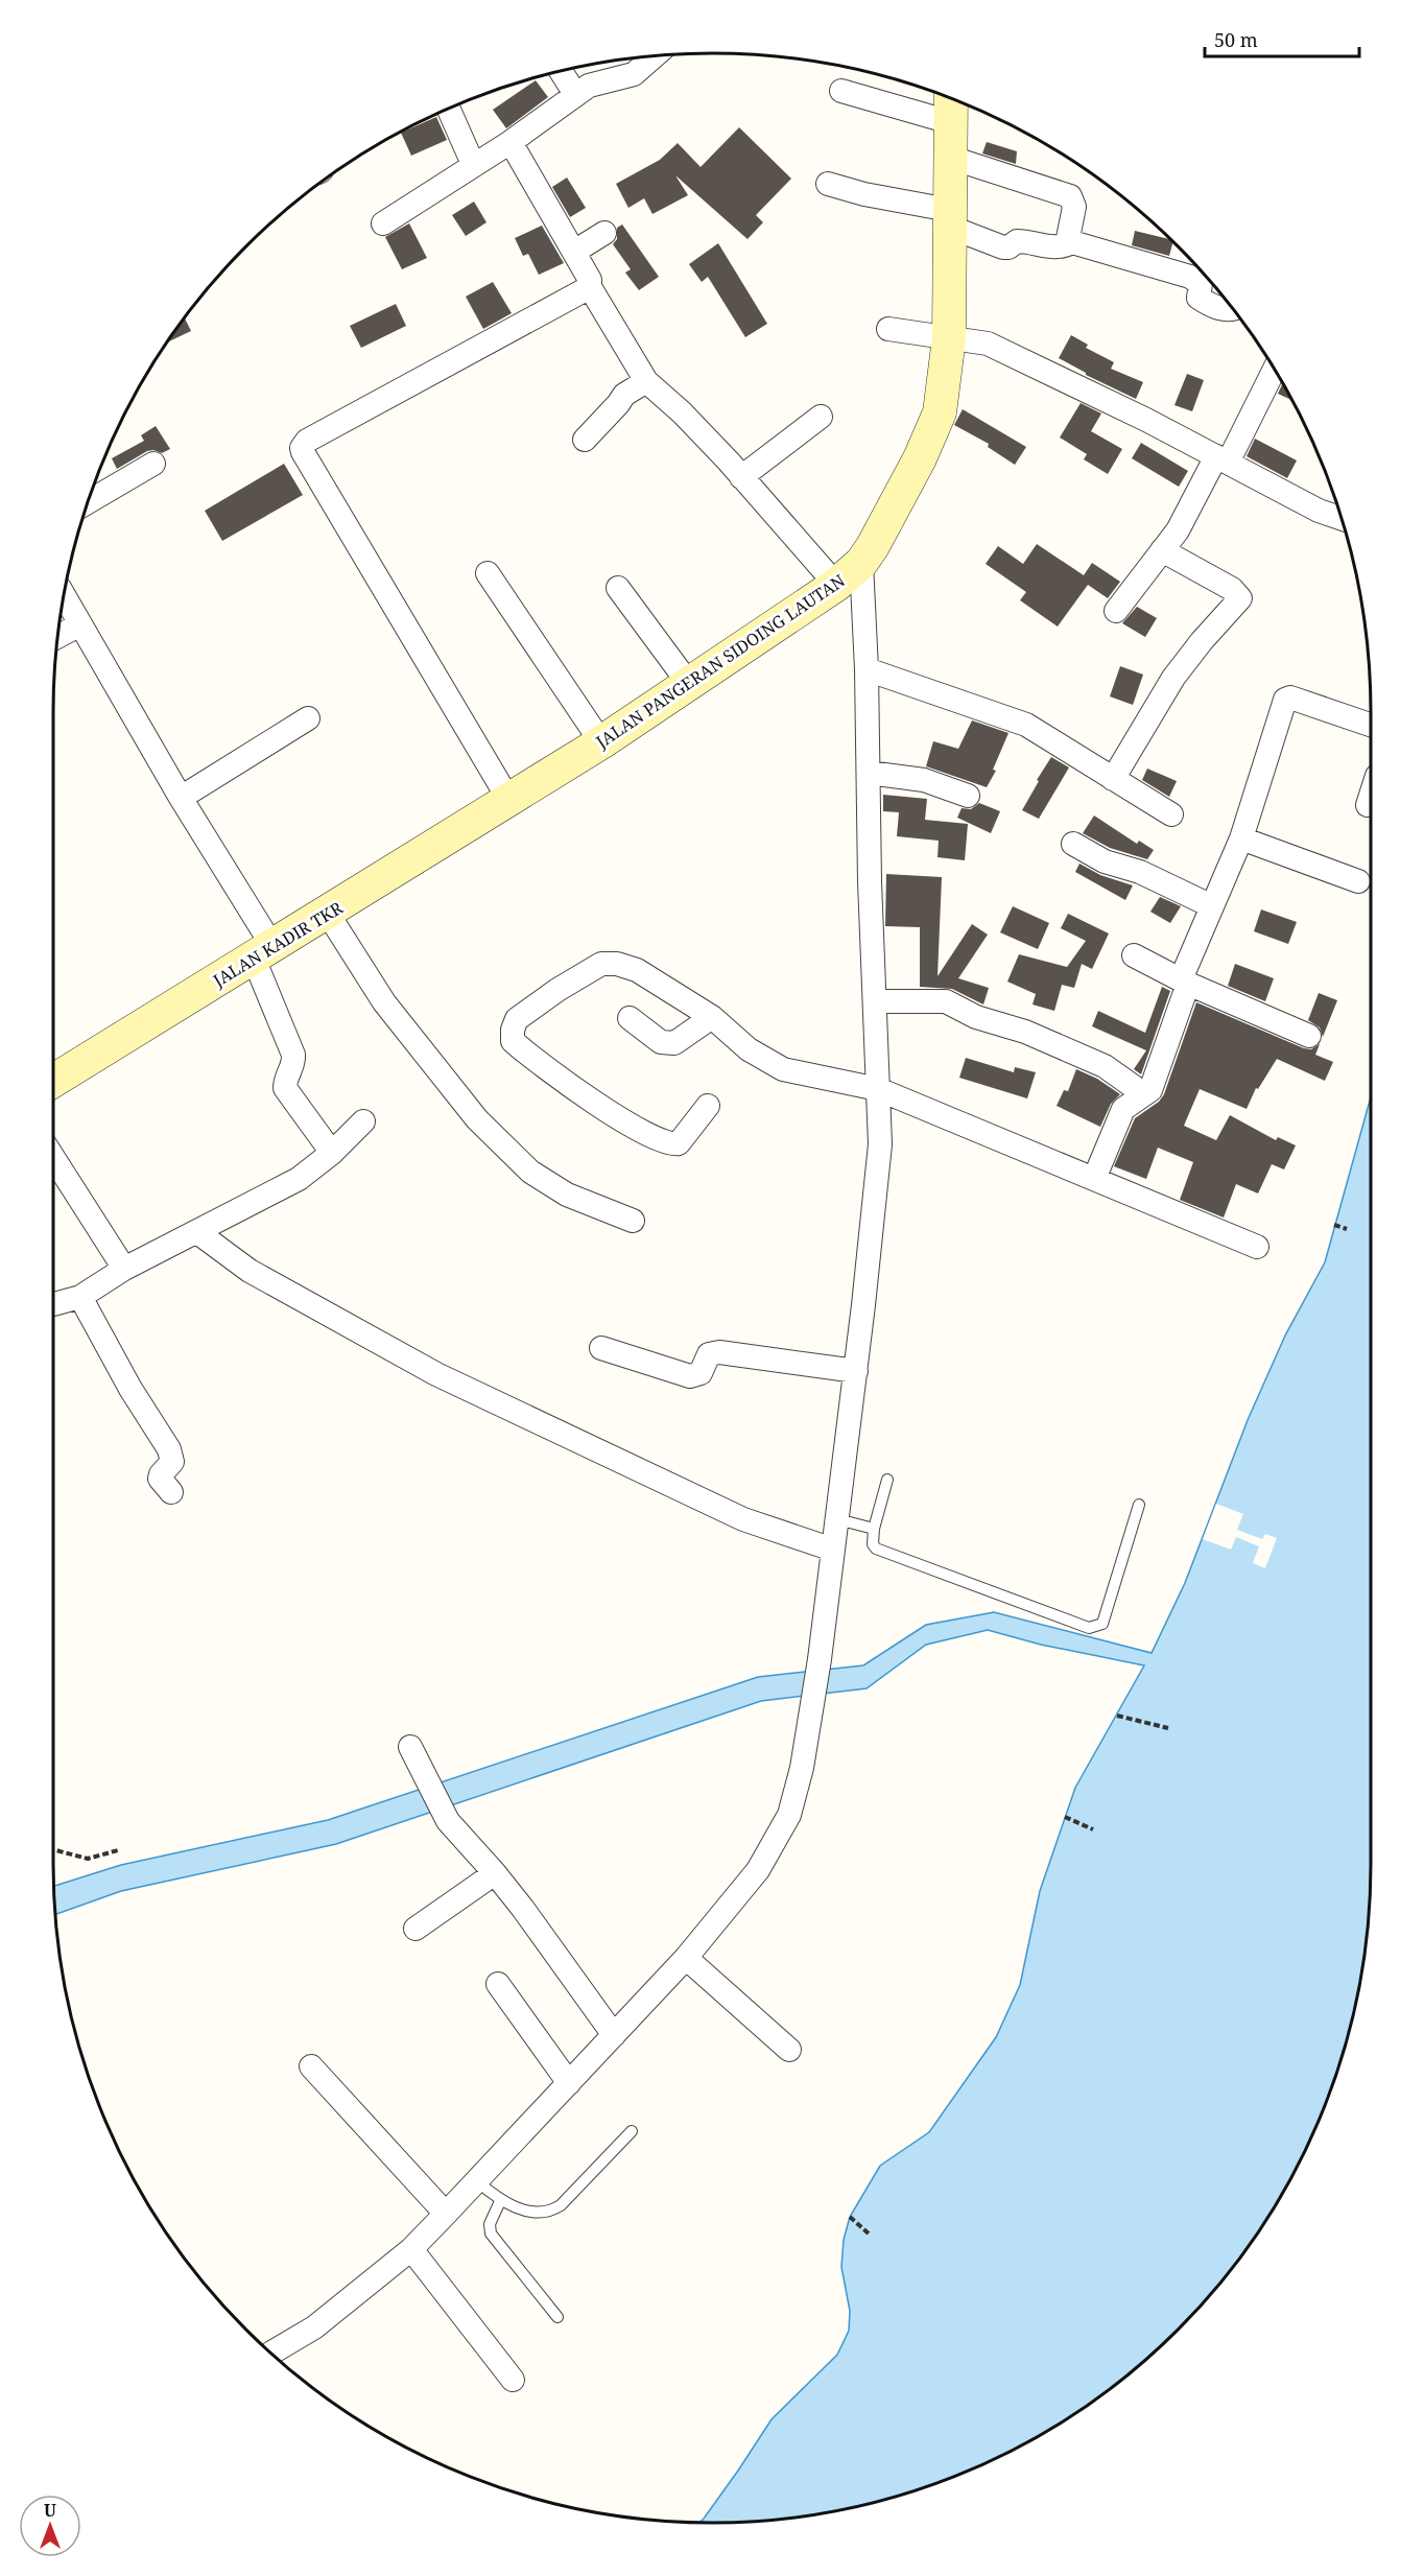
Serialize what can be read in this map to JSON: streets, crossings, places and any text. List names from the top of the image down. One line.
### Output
{"streets":{"street":["JALAN PANGERAN SIDOING LAUTAN","JALAN KADIR TKR"]},"crossings":[["JALAN PANGERAN SIDOING LAUTAN","JALAN KADIR TKR"]],"scale_bar":"50 m","north":"top"}
